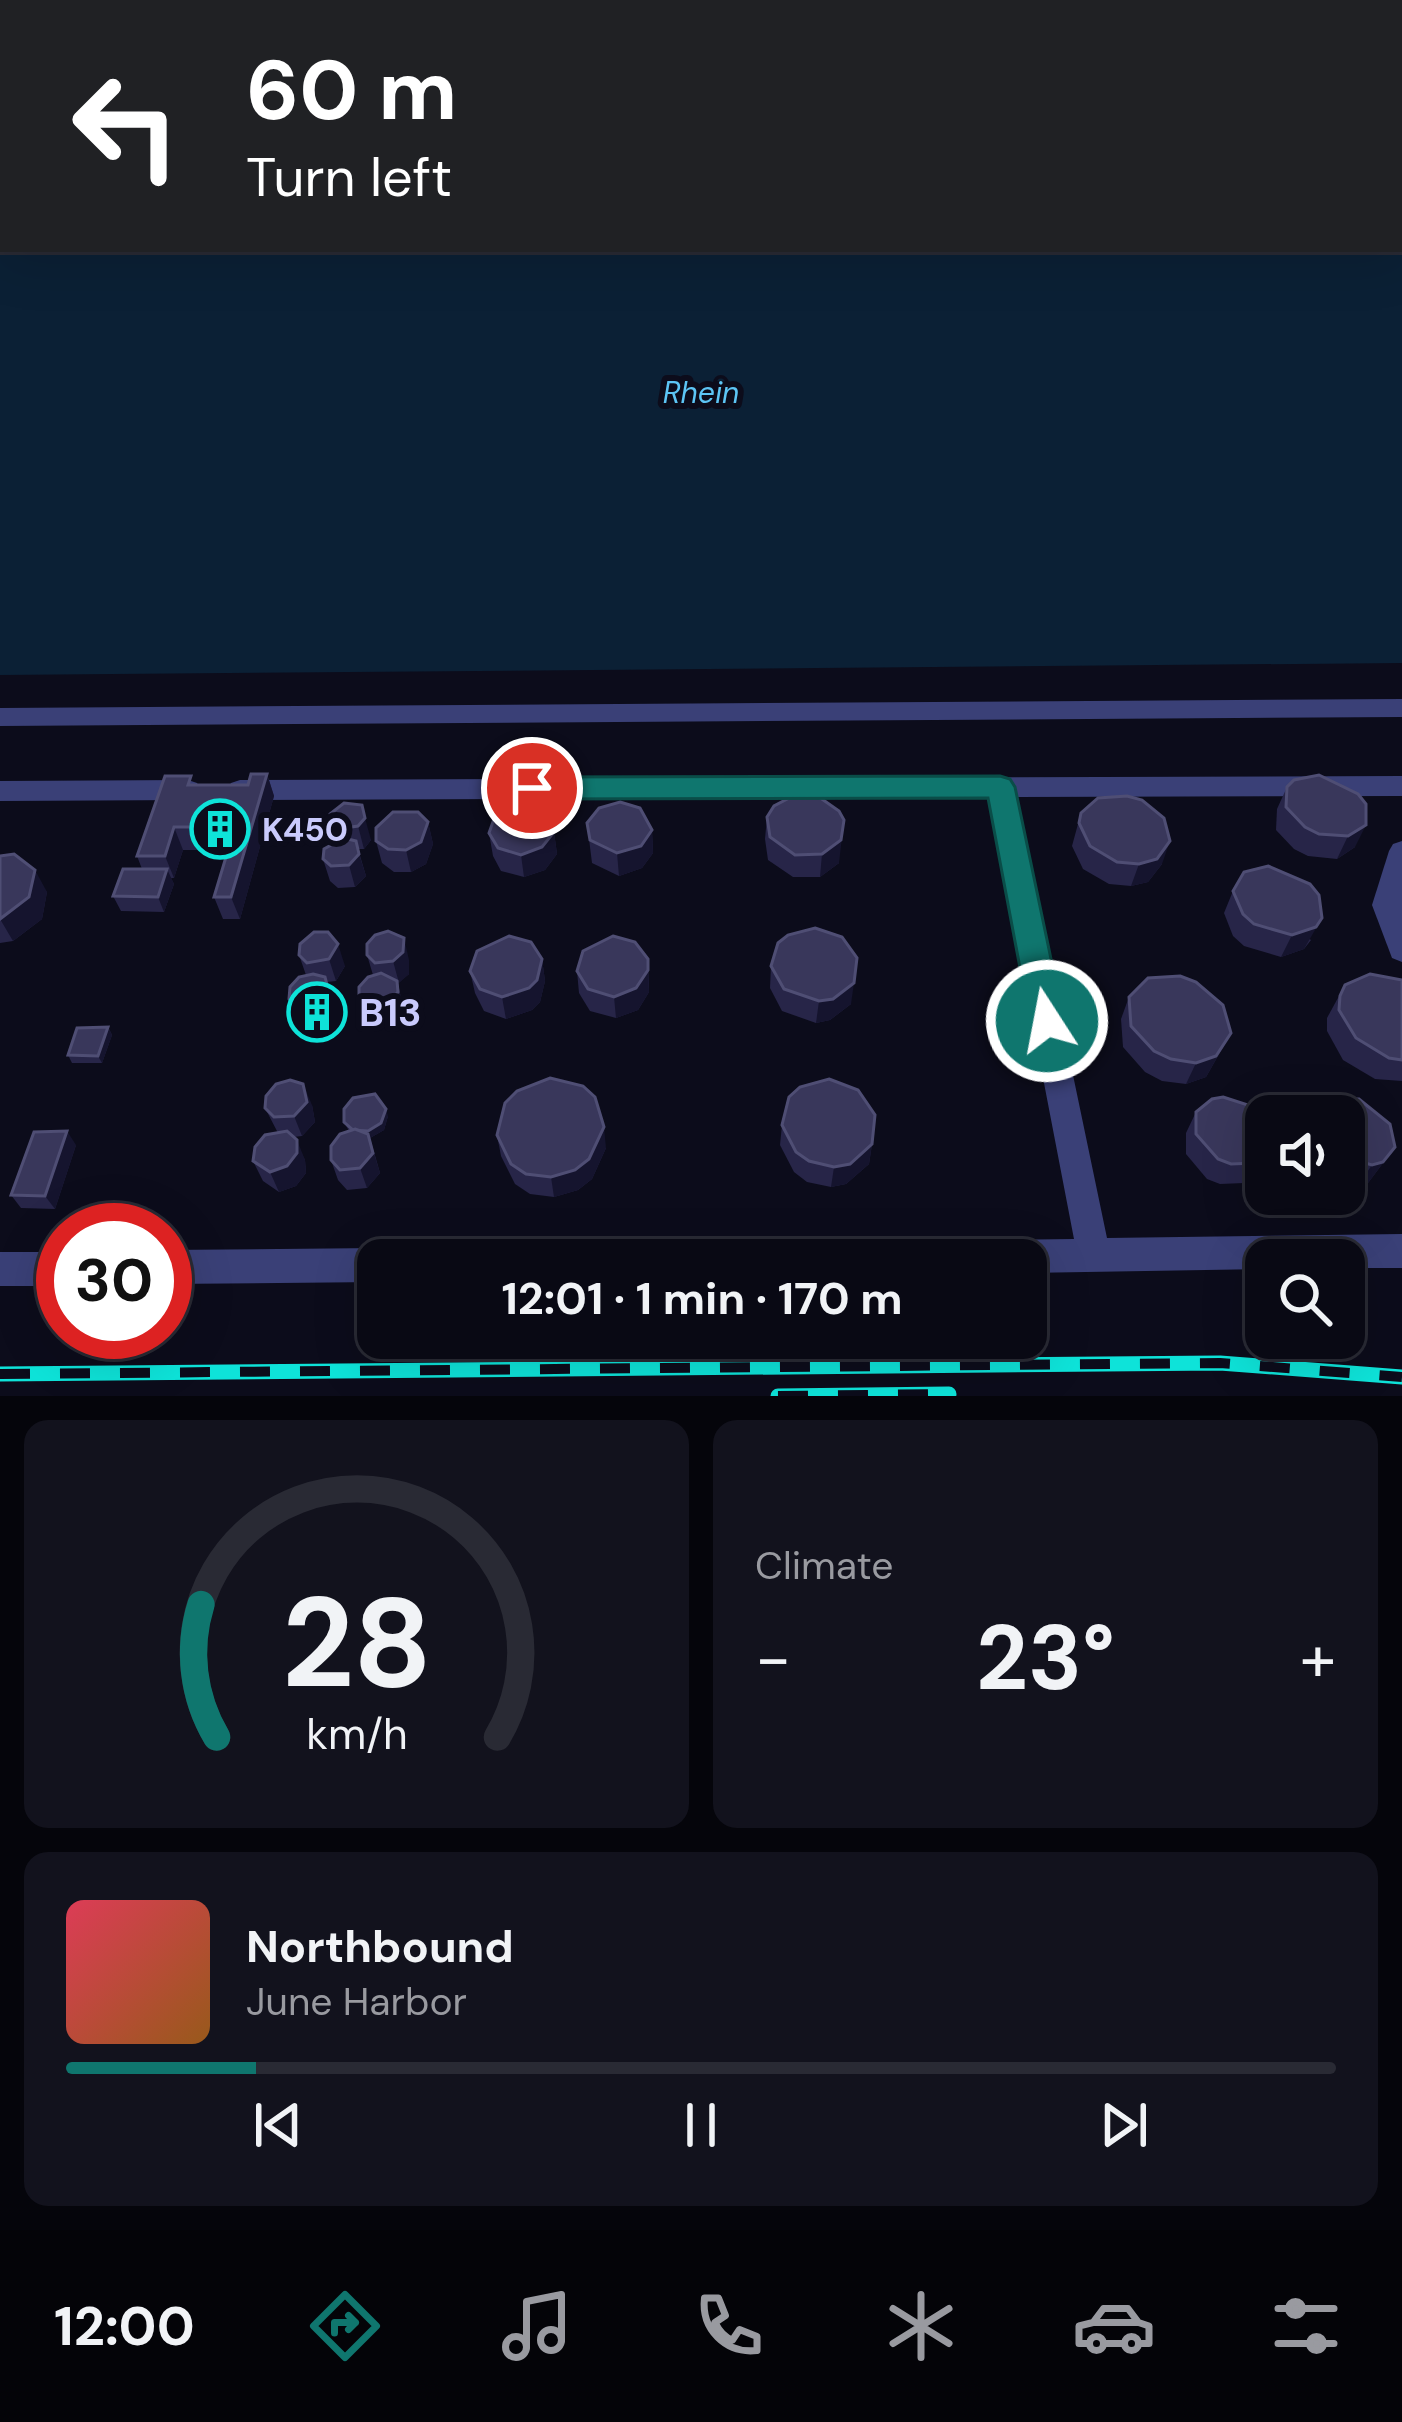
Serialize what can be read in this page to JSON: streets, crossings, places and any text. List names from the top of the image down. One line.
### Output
{"water":["Rhein"],"places":{"building":["K450","B13"]},"page":{"turn":["60 m","Turn left"],"limit":"30","trip":"12:01 · 1 min · 170 m","tile":"Climate","heat":["−","23°","+"],"song":["Northbound","June Harbor"],"tabs":"12:00","gauge":["28","km/h"]}}
